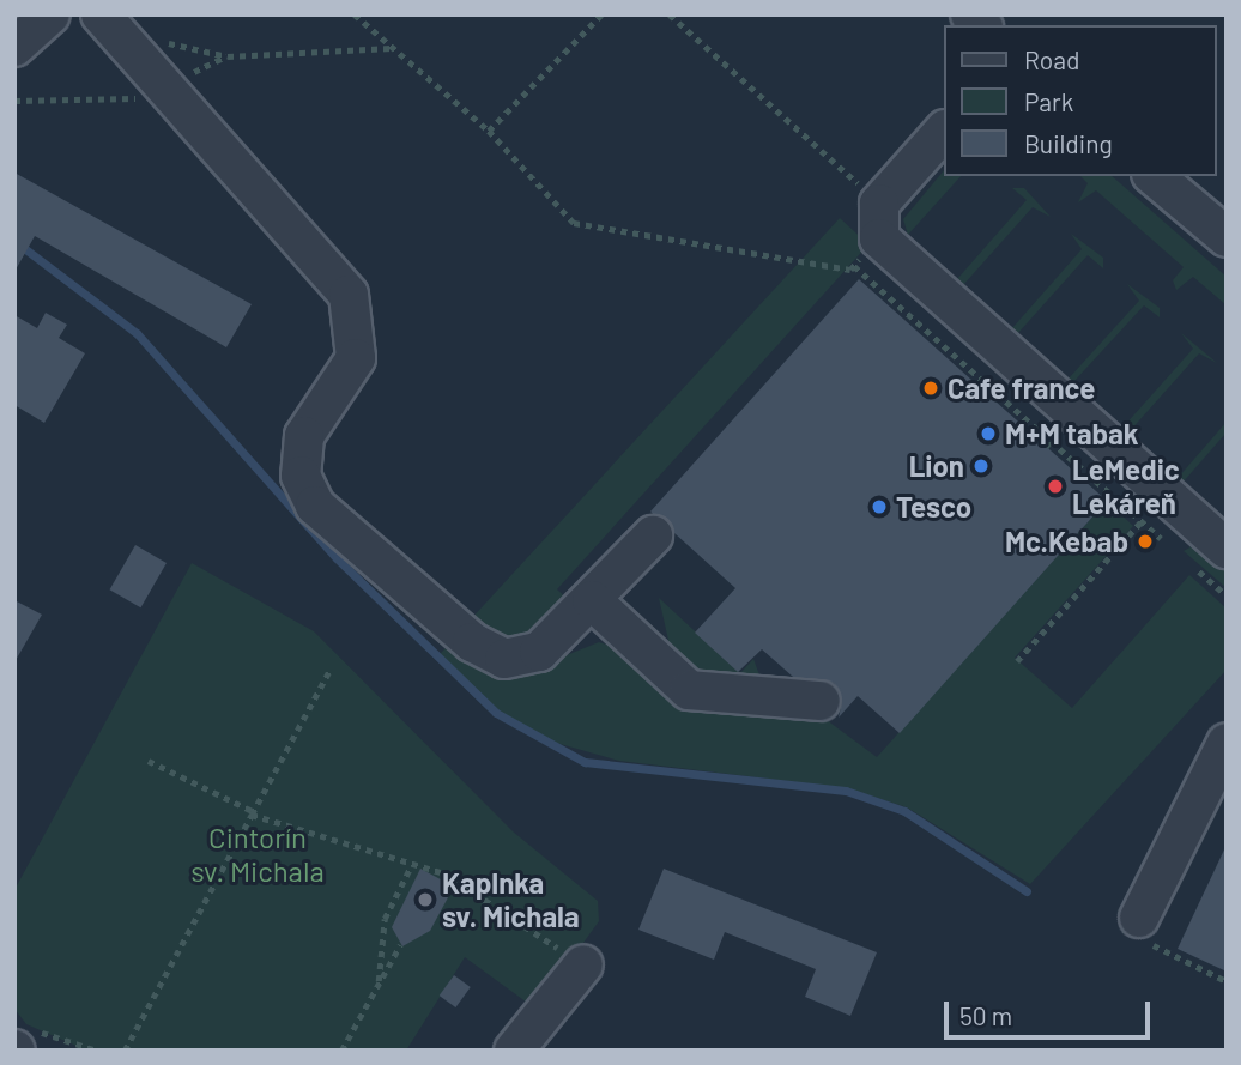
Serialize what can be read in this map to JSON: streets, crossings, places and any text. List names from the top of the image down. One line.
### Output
{"parks":["Cintorín sv. Michala"],"places":["Cafe france","M+M tabak","Lion","LeMedic Lekáreň","Tesco","Mc.Kebab","Kaplnka sv. Michala"],"legend":["Road","Park","Building"],"scale_bar":"50 m"}
